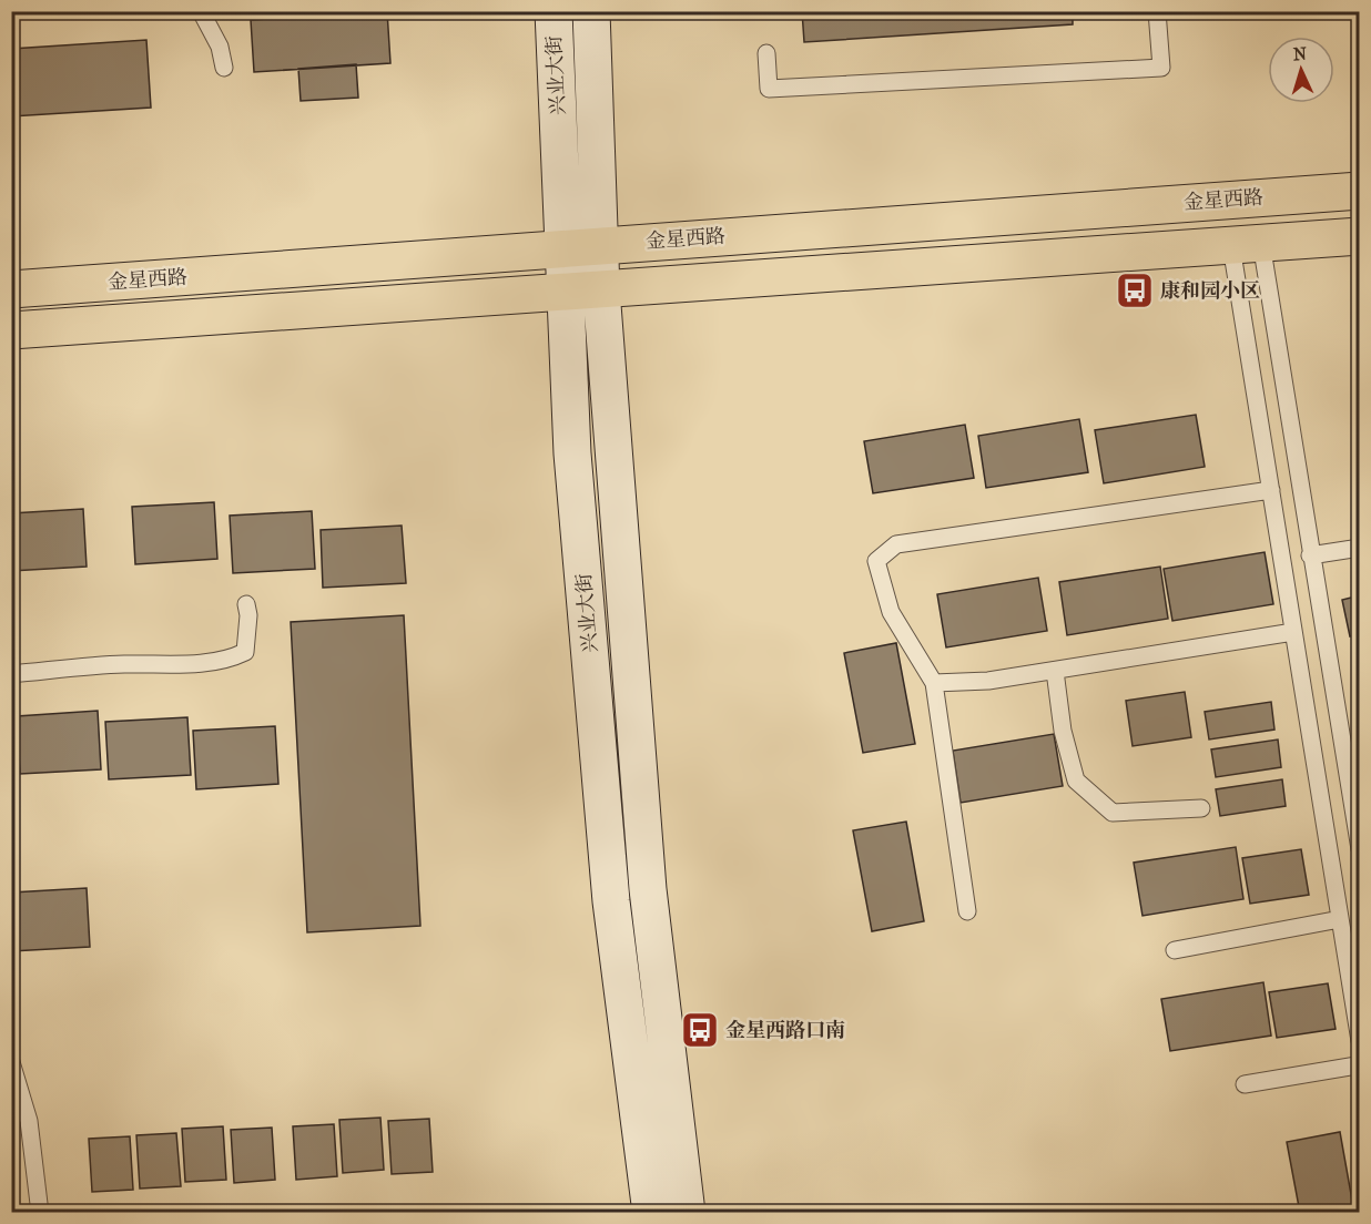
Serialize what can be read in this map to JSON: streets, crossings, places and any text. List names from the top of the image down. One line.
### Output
{"streets":{"main road":["兴业大街","金星西路"]},"crossings":[["兴业大街","金星西路"]],"places":{"bus stop":["康和园小区","金星西路口南"]},"north":"top"}
